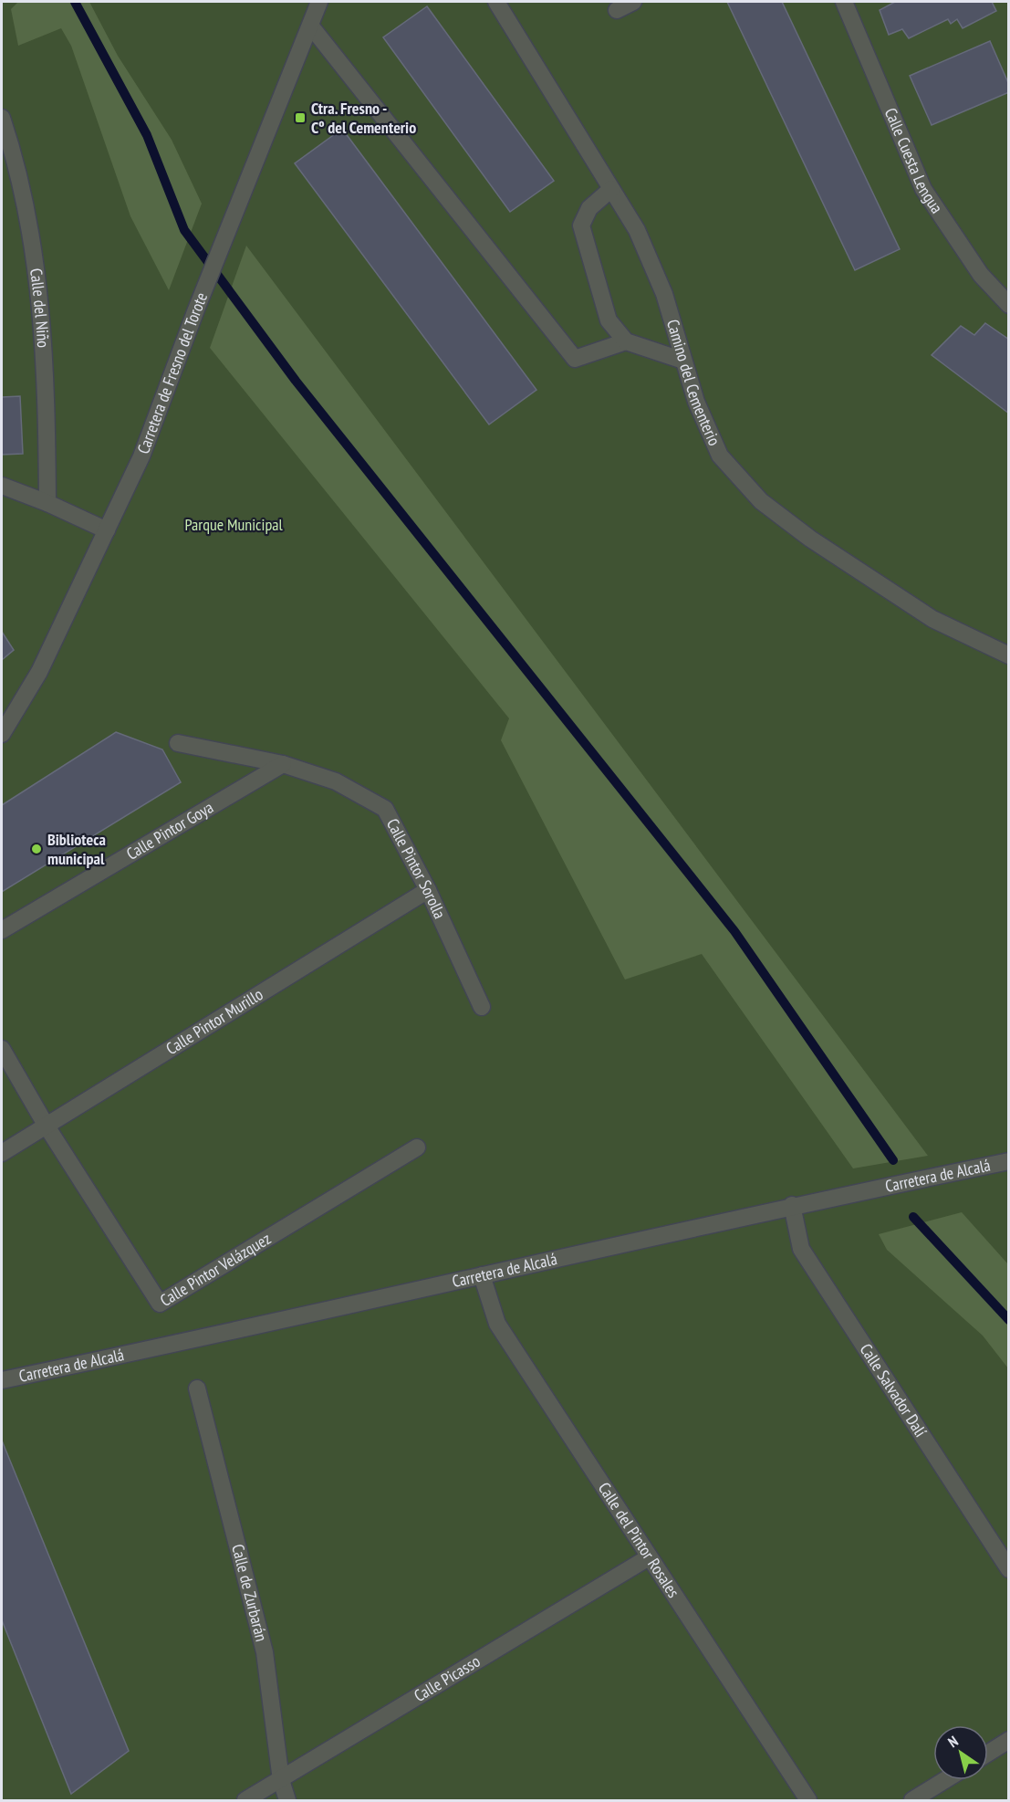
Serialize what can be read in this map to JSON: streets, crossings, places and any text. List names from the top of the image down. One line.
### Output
{"streets":{"street":["Calle Cuesta Lengua","Calle del Niño","Carretera de Fresno del Torote","Camino del Cementerio","Calle Pintor Goya","Calle Pintor Sorolla","Calle Pintor Murillo","Carretera de Alcalá","Calle Pintor Velázquez","Calle Salvador Dalí","Calle del Pintor Rosales","Calle de Zurbarán","Calle Picasso"]},"crossings":[["Calle Pintor Goya","Calle Pintor Sorolla"],["Calle Pintor Sorolla","Calle Pintor Murillo"],["Calle Pintor Murillo","Calle Pintor Velázquez"],["Carretera de Alcalá","Calle Salvador Dalí"],["Carretera de Alcalá","Calle del Pintor Rosales"],["Calle del Pintor Rosales","Calle Picasso"],["Calle de Zurbarán","Calle Picasso"]],"parks":["Parque Municipal"],"places":{"transit":["Ctra. Fresno - Cº del Cementerio"],"other":["Biblioteca municipal"]},"north":"top left"}
